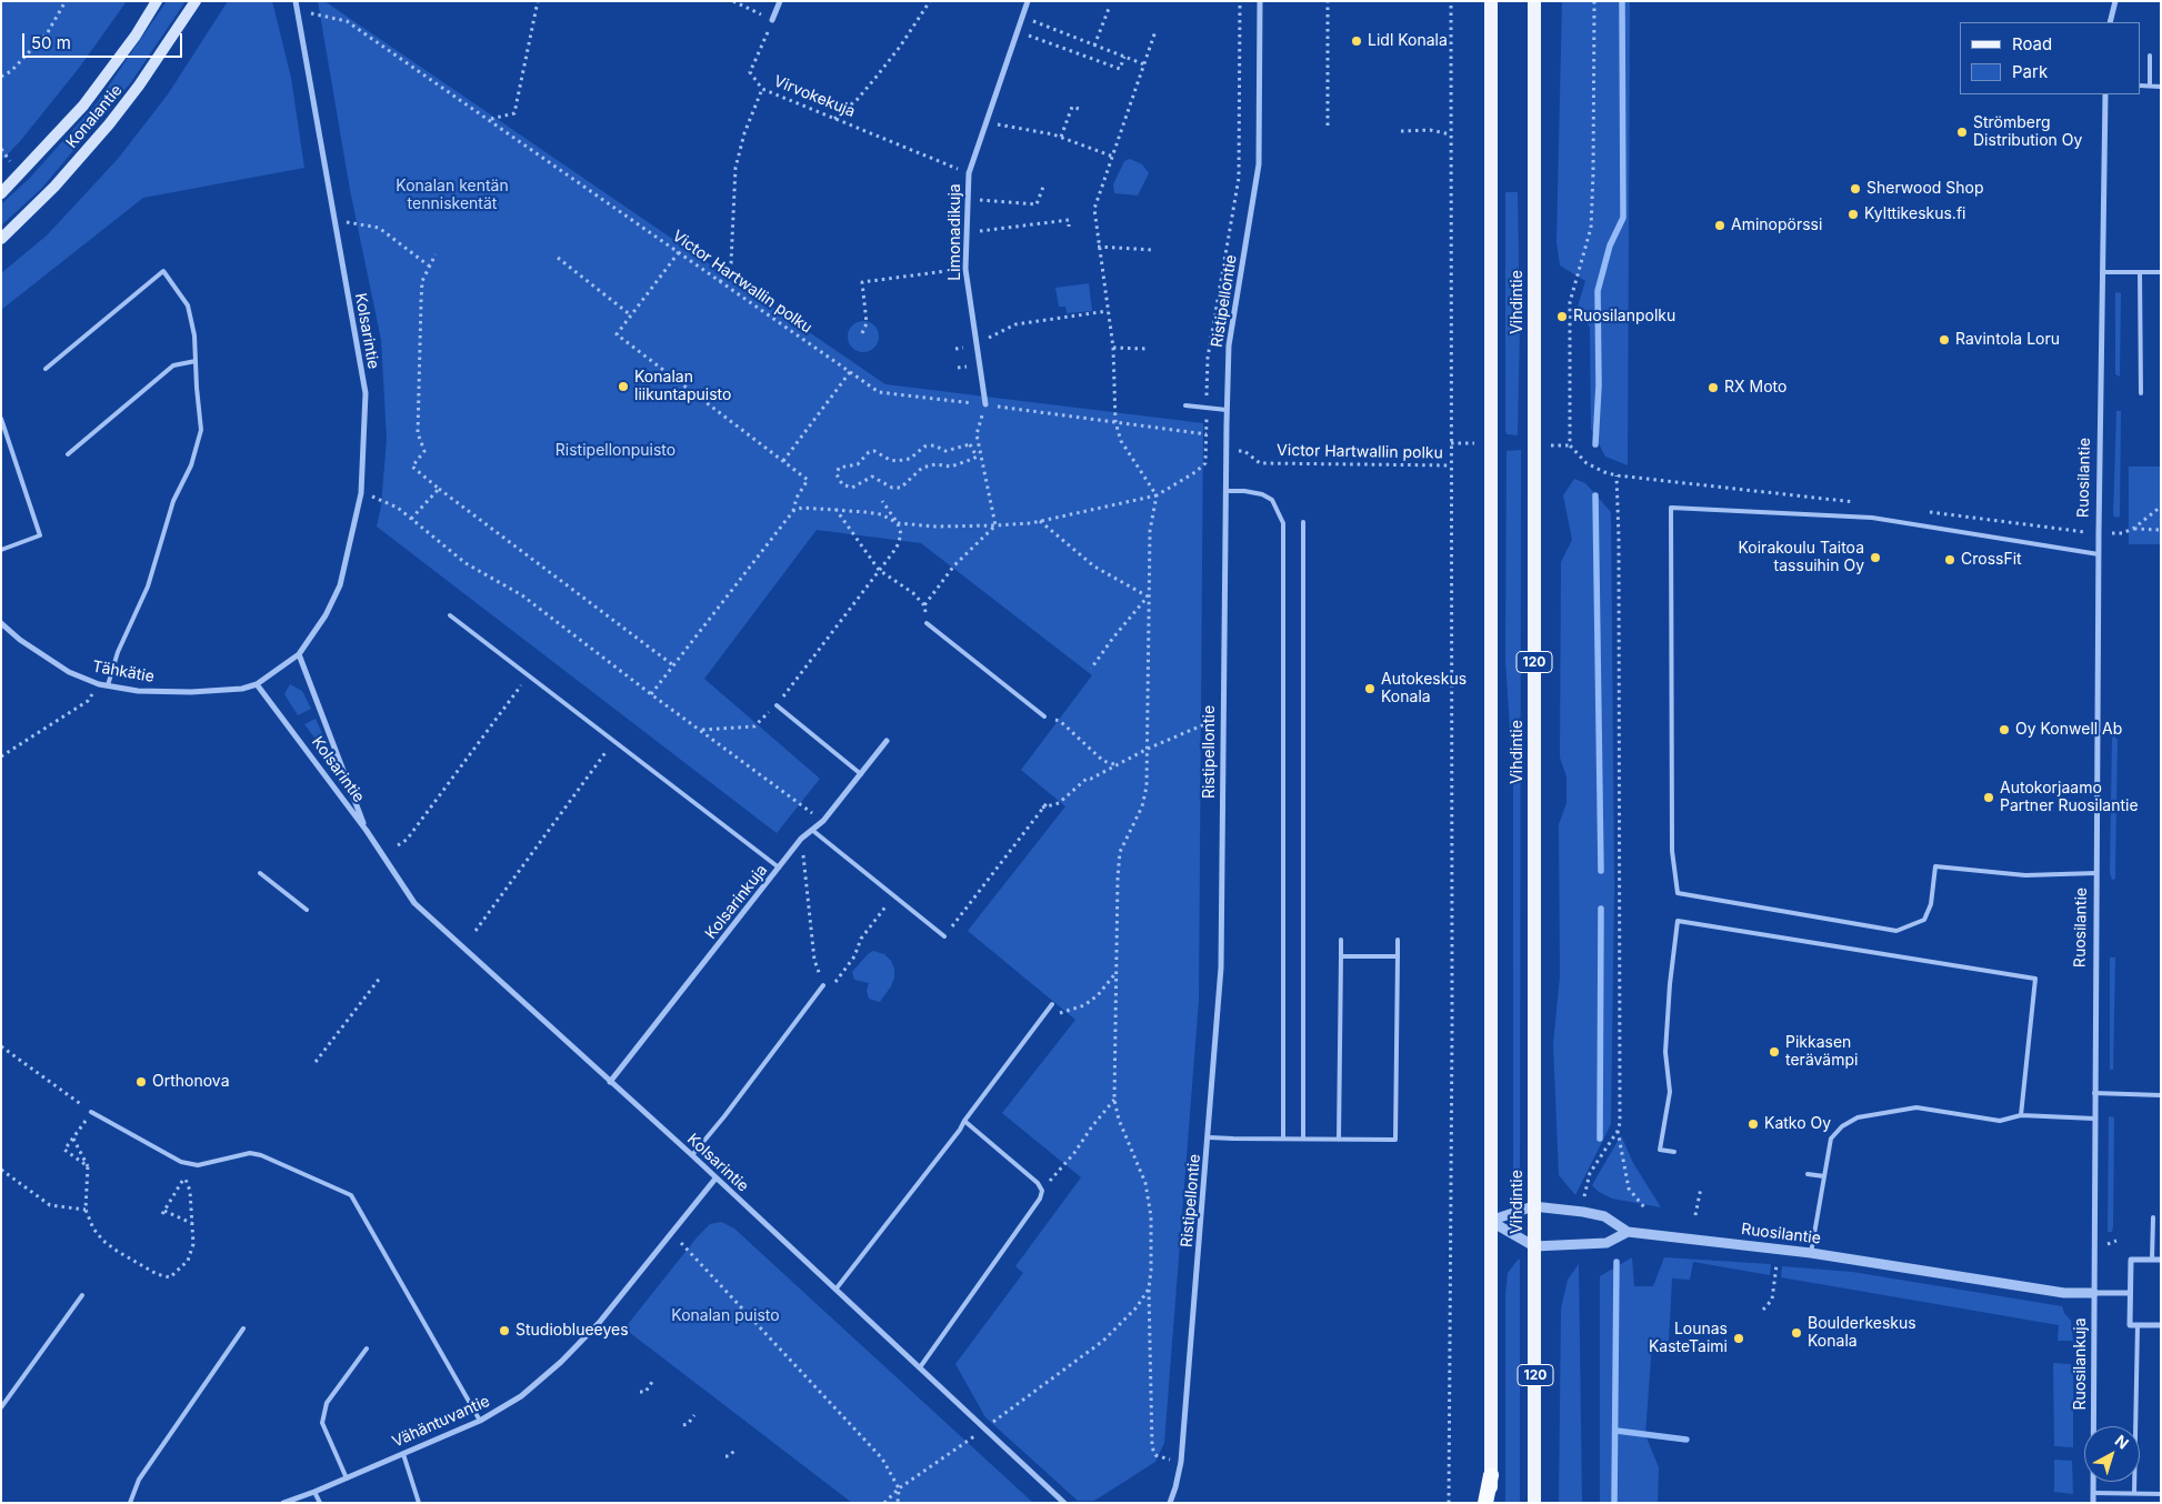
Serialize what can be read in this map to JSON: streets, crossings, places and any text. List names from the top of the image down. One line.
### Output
{"streets":{"main road":["Konalantie","Vihdintie","120"],"street":["Limonadikuja","Ristipellontie","Kolsarintie","Ruosilantie","Tähkätie","Kolsarinkuja","Ruosilankuja","Vähäntuvantie"],"path":["Virvokekuja","Victor Hartwallin polku"]},"crossings":[["Virvokekuja","Limonadikuja"],["Limonadikuja","Victor Hartwallin polku"],["Victor Hartwallin polku","Ristipellontie"],["Vihdintie","Ruosilantie"],["Kolsarintie","Tähkätie"],["Kolsarintie","Kolsarinkuja"],["Kolsarintie","Vähäntuvantie"],["Ruosilantie","Ruosilankuja"]],"parks":["Konalan kentän tenniskentät","Ristipellonpuisto","Konalan puisto"],"places":["Lidl Konala","Strömberg Distribution Oy","Sherwood Shop","Kylttikeskus.fi","Aminopörssi","Ruosilanpolku","Ravintola Loru","Konalan liikuntapuisto","RX Moto","Koirakoulu Taitoa tassuihin Oy","CrossFit","Autokeskus Konala","Oy Konwell Ab","Autokorjaamo Partner Ruosilantie","Pikkasen terävämpi","Orthonova","Katko Oy","Studioblueeyes","Boulderkeskus Konala","Lounas KasteTaimi"],"legend":["Road","Park"],"scale_bar":"50 m","north":"top right"}
